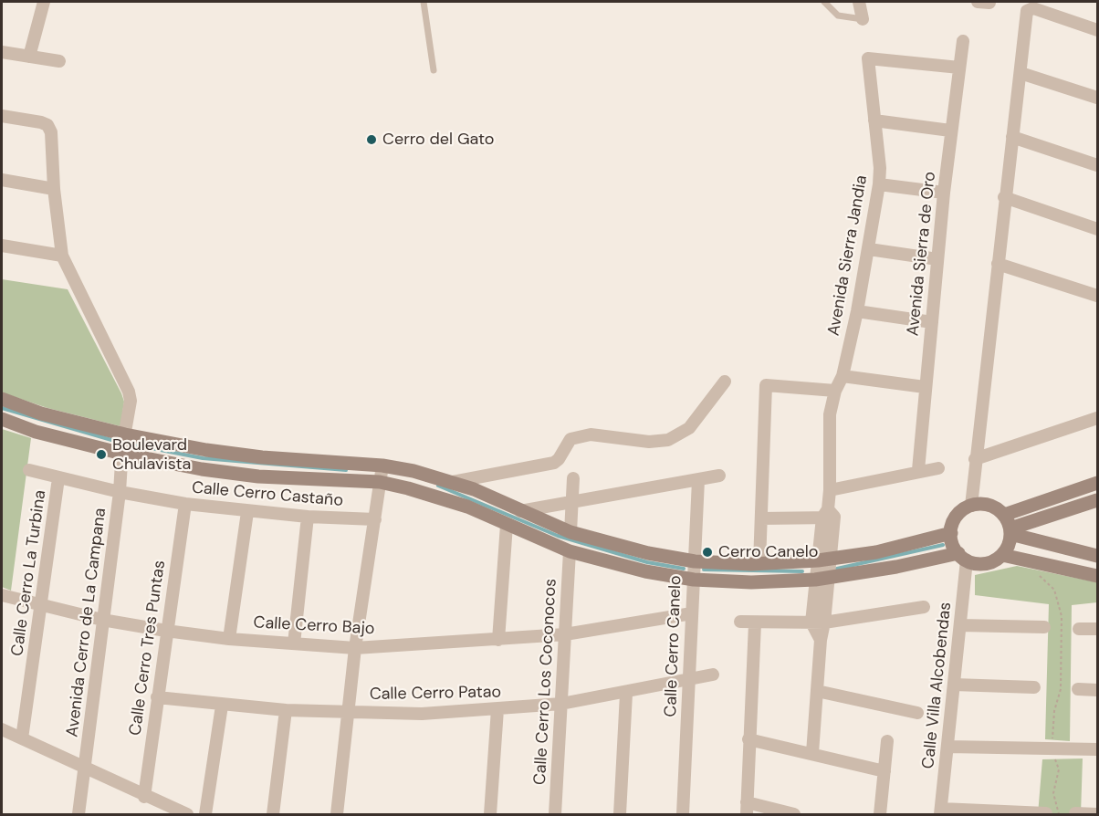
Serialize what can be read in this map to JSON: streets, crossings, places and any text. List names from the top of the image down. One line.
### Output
{"streets":{"street":["Avenida Sierra de Oro","Avenida Sierra Jandia","Calle Cerro Castaño","Calle Cerro La Turbina","Avenida Cerro de La Campana","Calle Cerro Bajo","Calle Cerro Canelo","Calle Cerro Tres Puntas","Calle Cerro Los Coconocos","Calle Villa Alcobendas","Calle Cerro Patao"]},"crossings":[["Avenida Sierra de Oro","Avenida Sierra Jandia"],["Calle Cerro Castaño","Calle Cerro La Turbina"],["Calle Cerro Castaño","Avenida Cerro de La Campana"],["Calle Cerro Castaño","Calle Cerro Tres Puntas"],["Calle Cerro La Turbina","Calle Cerro Bajo"],["Avenida Cerro de La Campana","Calle Cerro Bajo"],["Calle Cerro Bajo","Calle Cerro Canelo"],["Calle Cerro Bajo","Calle Cerro Tres Puntas"],["Calle Cerro Bajo","Calle Cerro Los Coconocos"],["Calle Cerro Canelo","Calle Cerro Patao"],["Calle Cerro Tres Puntas","Calle Cerro Patao"],["Calle Cerro Los Coconocos","Calle Cerro Patao"]],"places":["Cerro del Gato","Boulevard Chulavista","Cerro Canelo"]}
